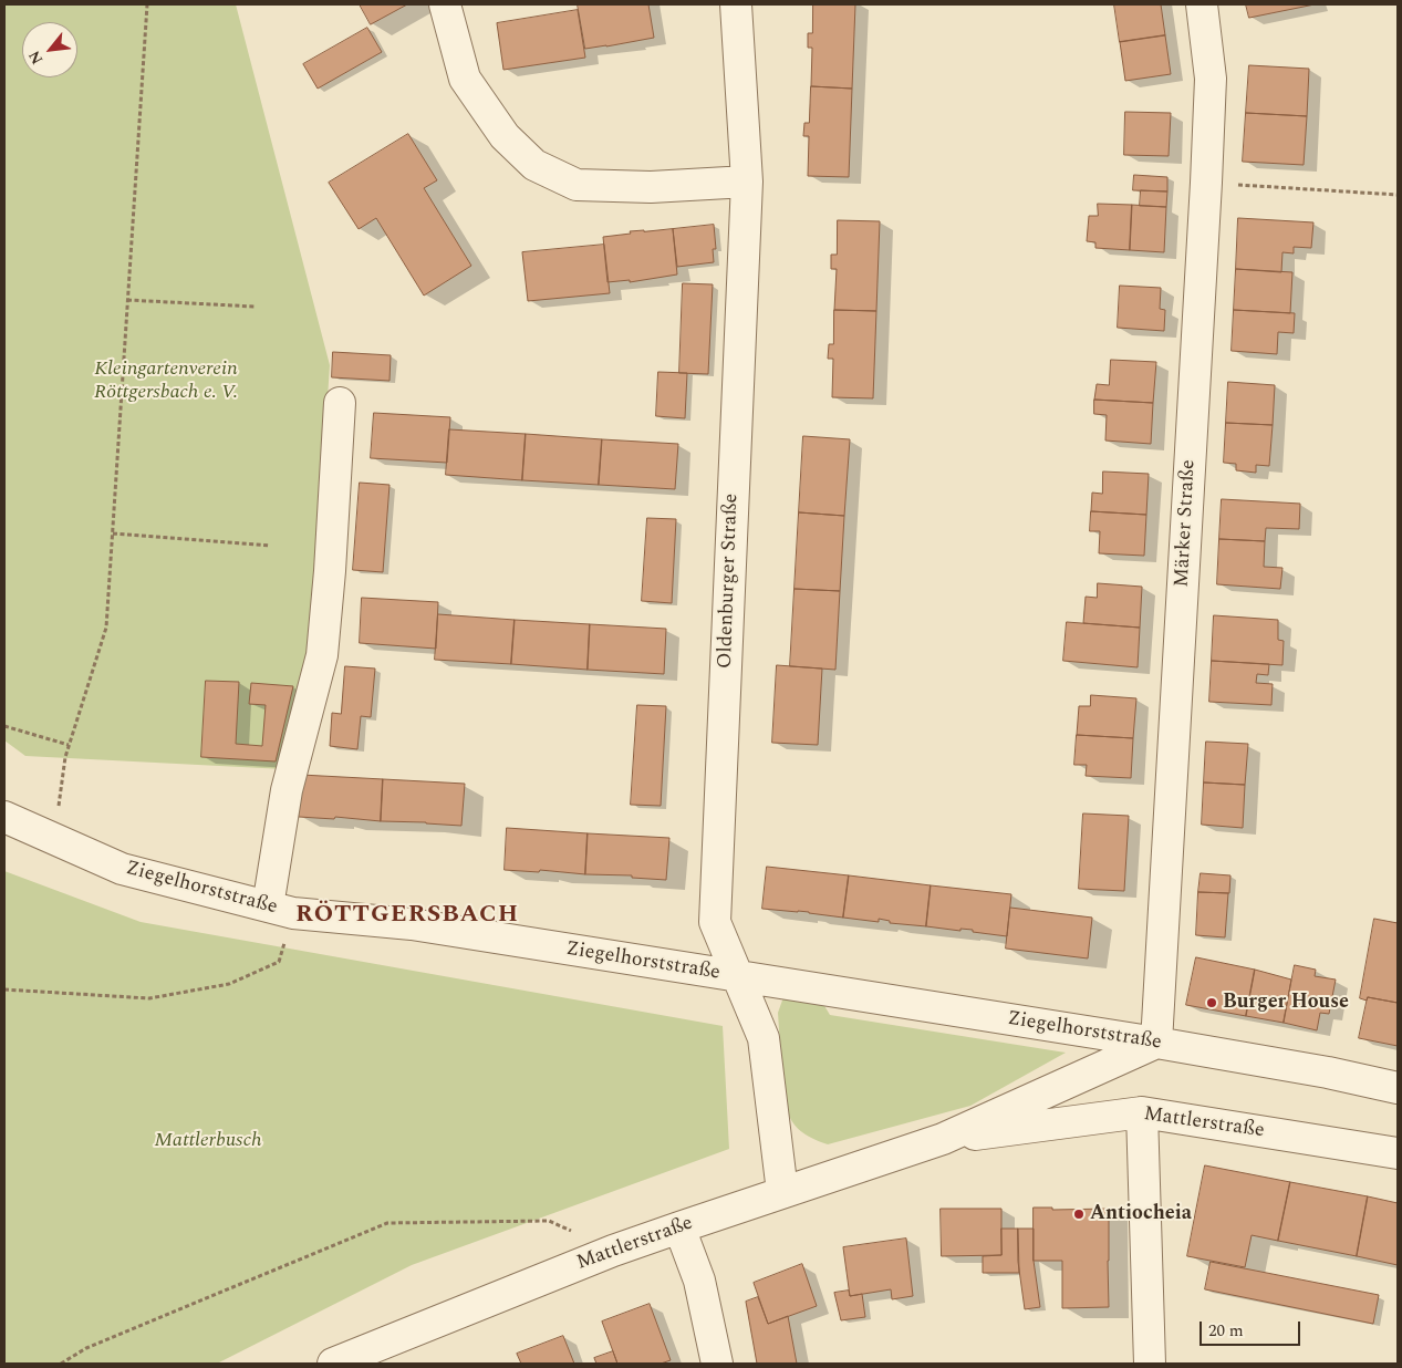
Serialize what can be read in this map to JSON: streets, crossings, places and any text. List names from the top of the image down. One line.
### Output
{"streets":{"street":["Märker Straße","Oldenburger Straße","Ziegelhorststraße","Mattlerstraße"]},"crossings":[["Märker Straße","Ziegelhorststraße"],["Märker Straße","Mattlerstraße"],["Oldenburger Straße","Ziegelhorststraße"],["Ziegelhorststraße","Mattlerstraße"]],"districts":["RÖTTGERSBACH"],"parks":["Kleingartenverein Röttgersbach e. V.","Mattlerbusch"],"places":["Burger House","Antiocheia"],"scale_bar":"20 m","north":"bottom left"}
